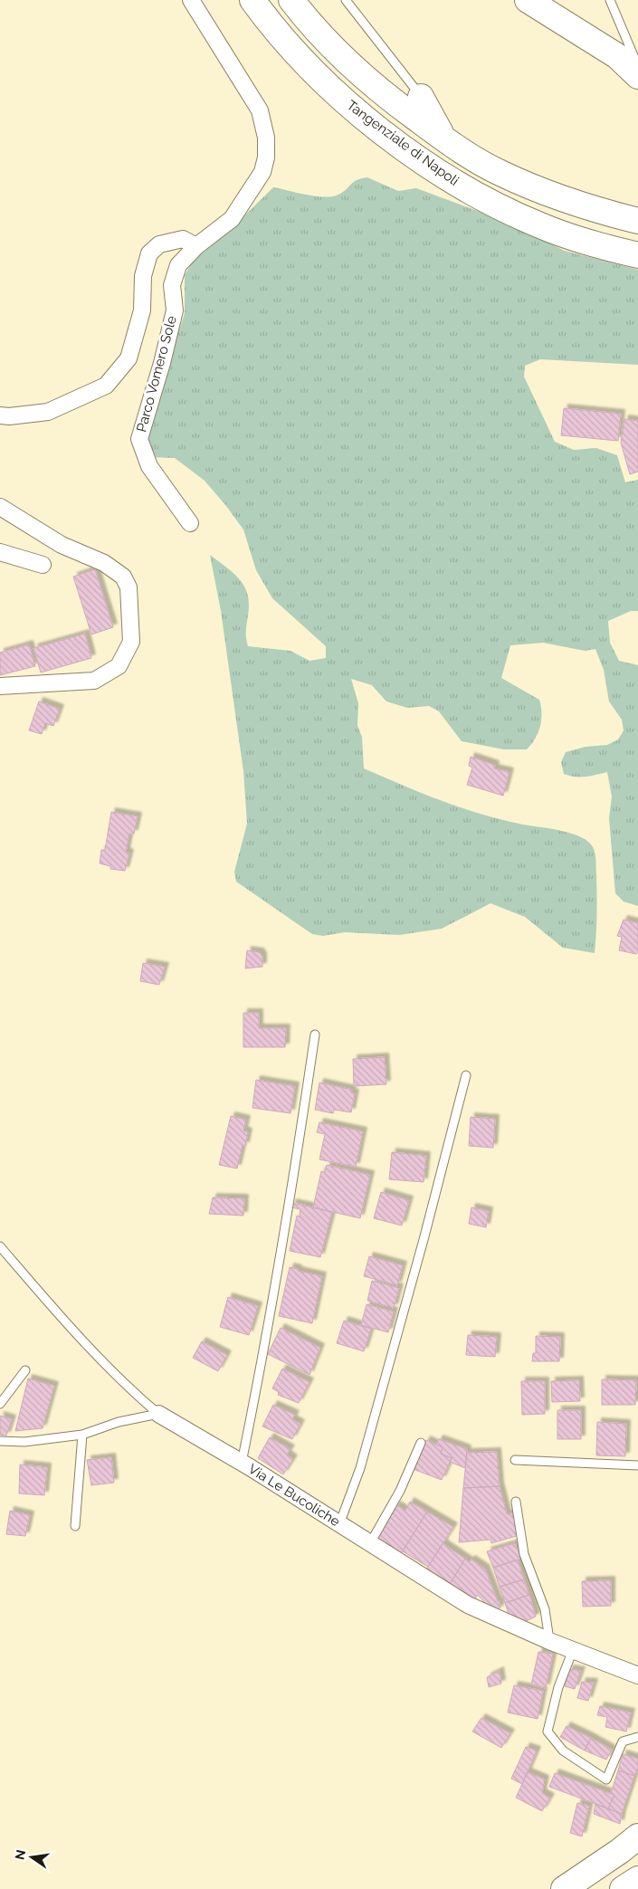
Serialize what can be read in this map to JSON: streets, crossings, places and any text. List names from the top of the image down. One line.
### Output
{"streets":{"highway":["Tangenziale di Napoli"],"street":["Parco Vomero Sole","Via Le Bucoliche"]},"north":"left"}
